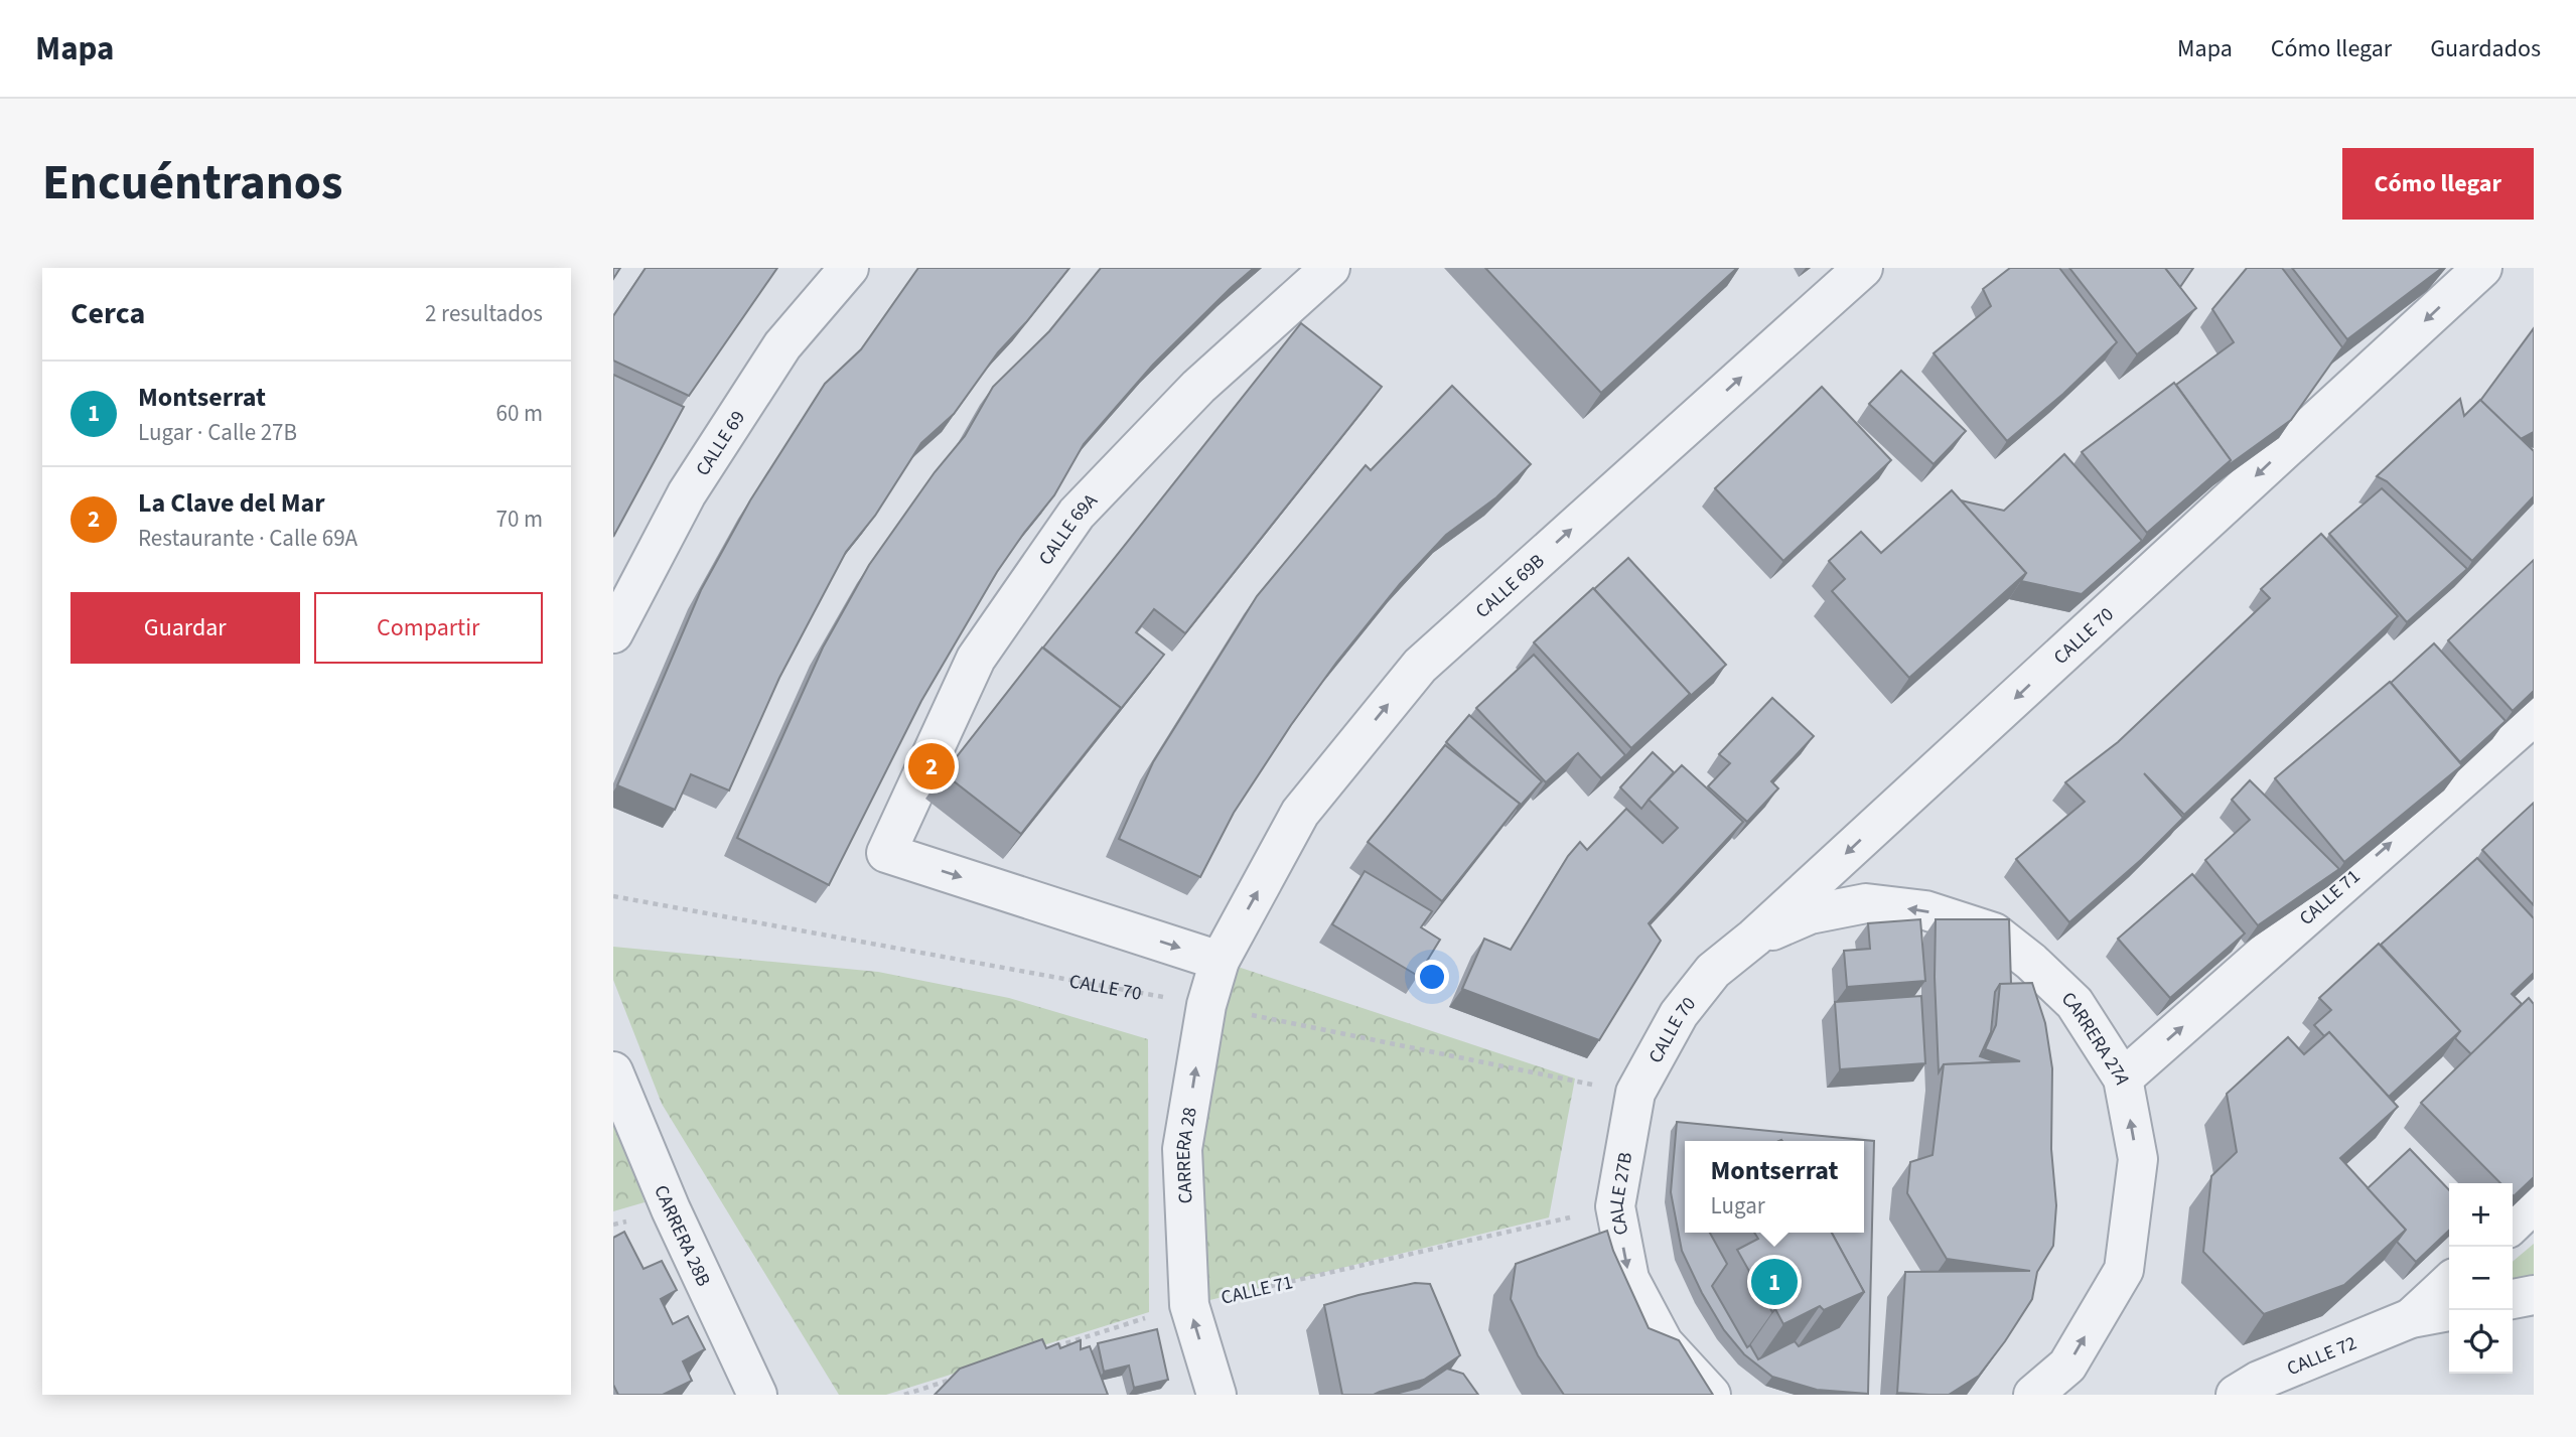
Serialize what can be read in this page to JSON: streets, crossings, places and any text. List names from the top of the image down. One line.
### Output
{"streets":{"street":["CALLE 69","CALLE 69A","CALLE 69B","CALLE 70","CALLE 71","CARRERA 27A","CARRERA 28","CALLE 27B","CARRERA 28B","CALLE 72"]},"crossings":[["CALLE 69A","CALLE 69B"],["CALLE 69A","CARRERA 28"],["CALLE 69B","CARRERA 28"],["CALLE 70","CARRERA 27A"],["CALLE 70","CARRERA 28"],["CALLE 70","CALLE 27B"],["CALLE 71","CARRERA 27A"],["CALLE 71","CARRERA 28"],["CALLE 71","CALLE 27B"]],"one_way":["CALLE 69B","CALLE 70","CALLE 71","CARRERA 28","CALLE 27B"],"page":{"header":"Mapa","nav":["Mapa","Cómo llegar","Guardados"],"title":"Encuéntranos","buttons":["Cómo llegar",["Guardar","Compartir"]],"heading":["Cerca","2 resultados"],"list":[{"mark":"1","name":"Montserrat","note":"Lugar · Calle 27B","value":"60 m"},{"mark":"2","name":"La Clave del Mar","note":"Restaurante · Calle 69A","value":"70 m"}],"pins":["2","1"],"popup":["Montserrat","Lugar"],"map_buttons":["+","−"]}}
